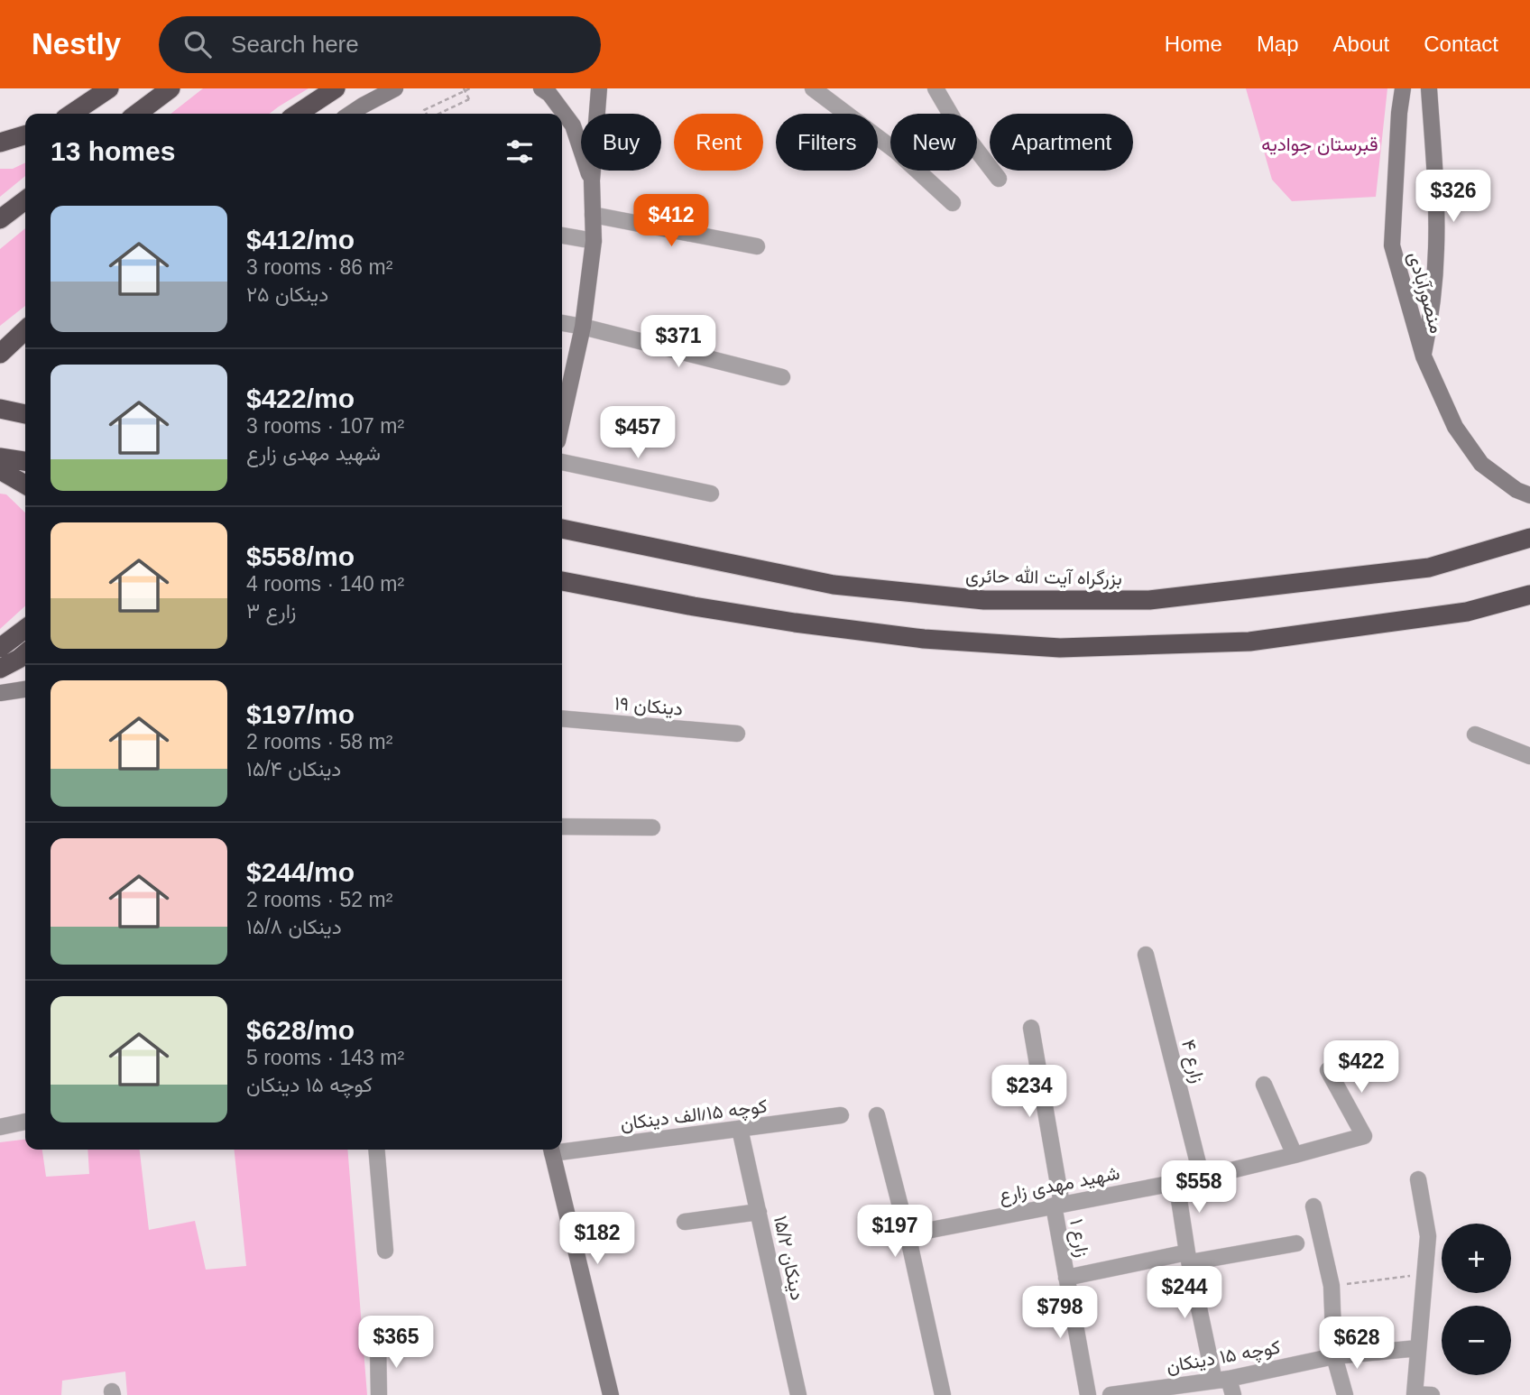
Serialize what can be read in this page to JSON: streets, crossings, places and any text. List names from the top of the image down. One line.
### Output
{"streets":{"highway":["بزرگراه آیت الله حائری"],"main road":["منصورآبادی"],"street":["۱۹ دینکان","۴ زارع","کوچه ۱۵/الف دینکان","شهید مهدی زارع","۱ زارع","۱۵/۲ دینکان","کوچه ۱۵ دینکان"]},"crossings":[["۴ زارع","شهید مهدی زارع"],["کوچه ۱۵/الف دینکان","۱۵/۲ دینکان"],["شهید مهدی زارع","۱ زارع"]],"parks":["قبرستان جوادیه"],"page":{"header":"Nestly","search":"Search here","nav":["Home","Map","About","Contact"],"chip":["Buy","Rent","Filters","New","Apartment"],"heading":"13 homes","price":["$326","$412","$371","$457","$422","$234","$558","$197","$182","$244","$798","$365","$628"],"list":[{"name":"$412/mo","note":"3 rooms · 86 m² · ۲۵ دینکان"},{"name":"$422/mo","note":"3 rooms · 107 m² · شهید مهدی زارع"},{"name":"$558/mo","note":"4 rooms · 140 m² · ۳ زارع"},{"name":"$197/mo","note":"2 rooms · 58 m² · ۱۵/۴ دینکان"},{"name":"$244/mo","note":"2 rooms · 52 m² · ۱۵/۸ دینکان"},{"name":"$628/mo","note":"5 rooms · 143 m² · کوچه ۱۵ دینکان"}],"map_buttons":["+","−"]}}
